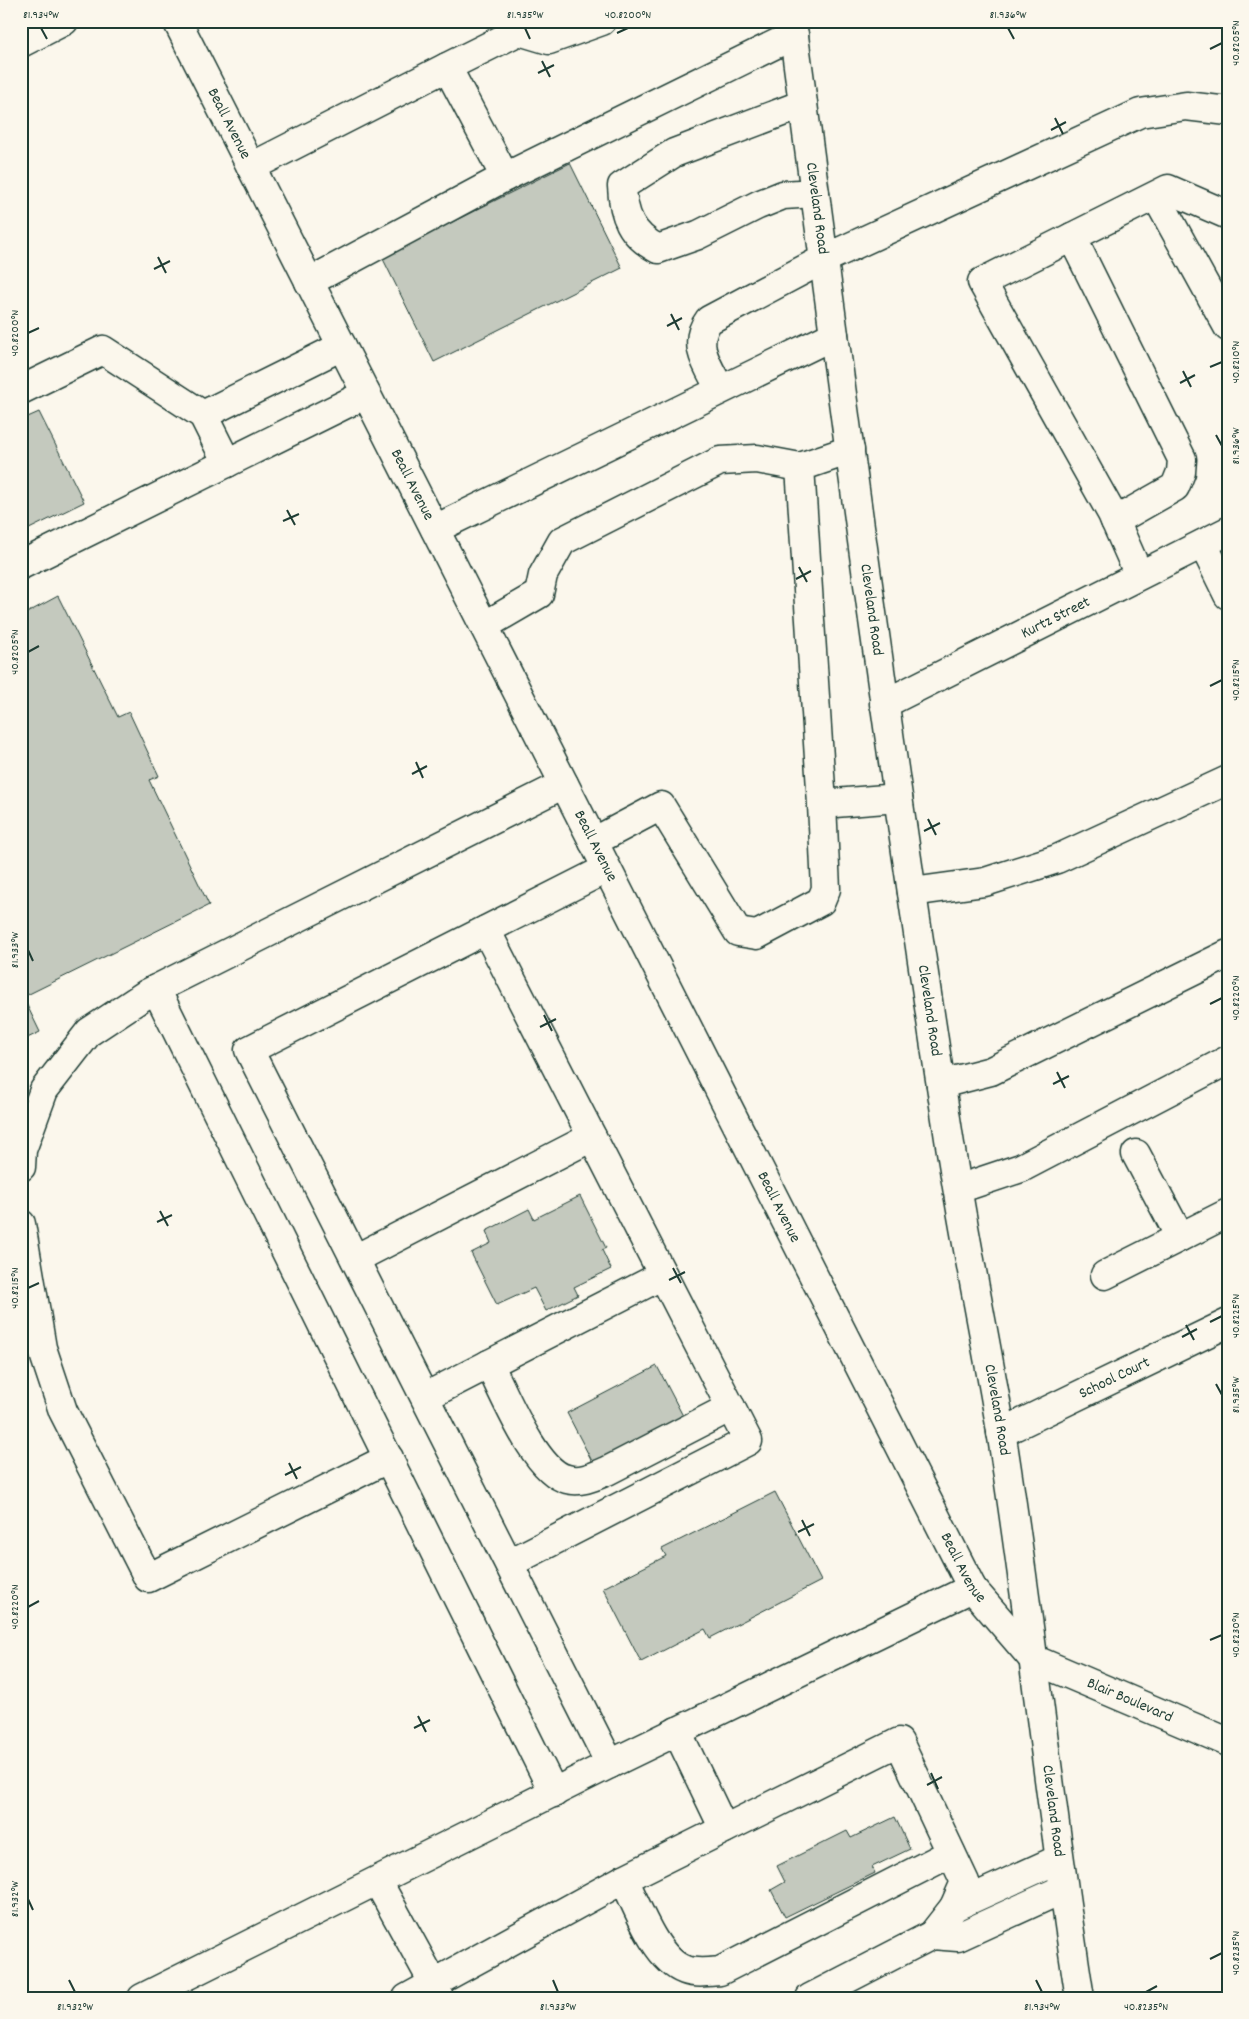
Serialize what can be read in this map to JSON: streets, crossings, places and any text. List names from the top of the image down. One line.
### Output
{"streets":{"street":["Beall Avenue","Cleveland Road","Kurtz Street","School Court","Blair Boulevard"]},"crossings":[["Beall Avenue","Cleveland Road"],["Beall Avenue","Blair Boulevard"],["Cleveland Road","Kurtz Street"],["Cleveland Road","School Court"],["Cleveland Road","Blair Boulevard"]],"coordinates":["81.934°W","81.935°W","40.8200°N","81.936°W","40.8205°N","40.8210°N","40.8215°N","81.933°W","40.8220°N","40.8225°N","40.8230°N","81.932°W","40.8235°N"]}
